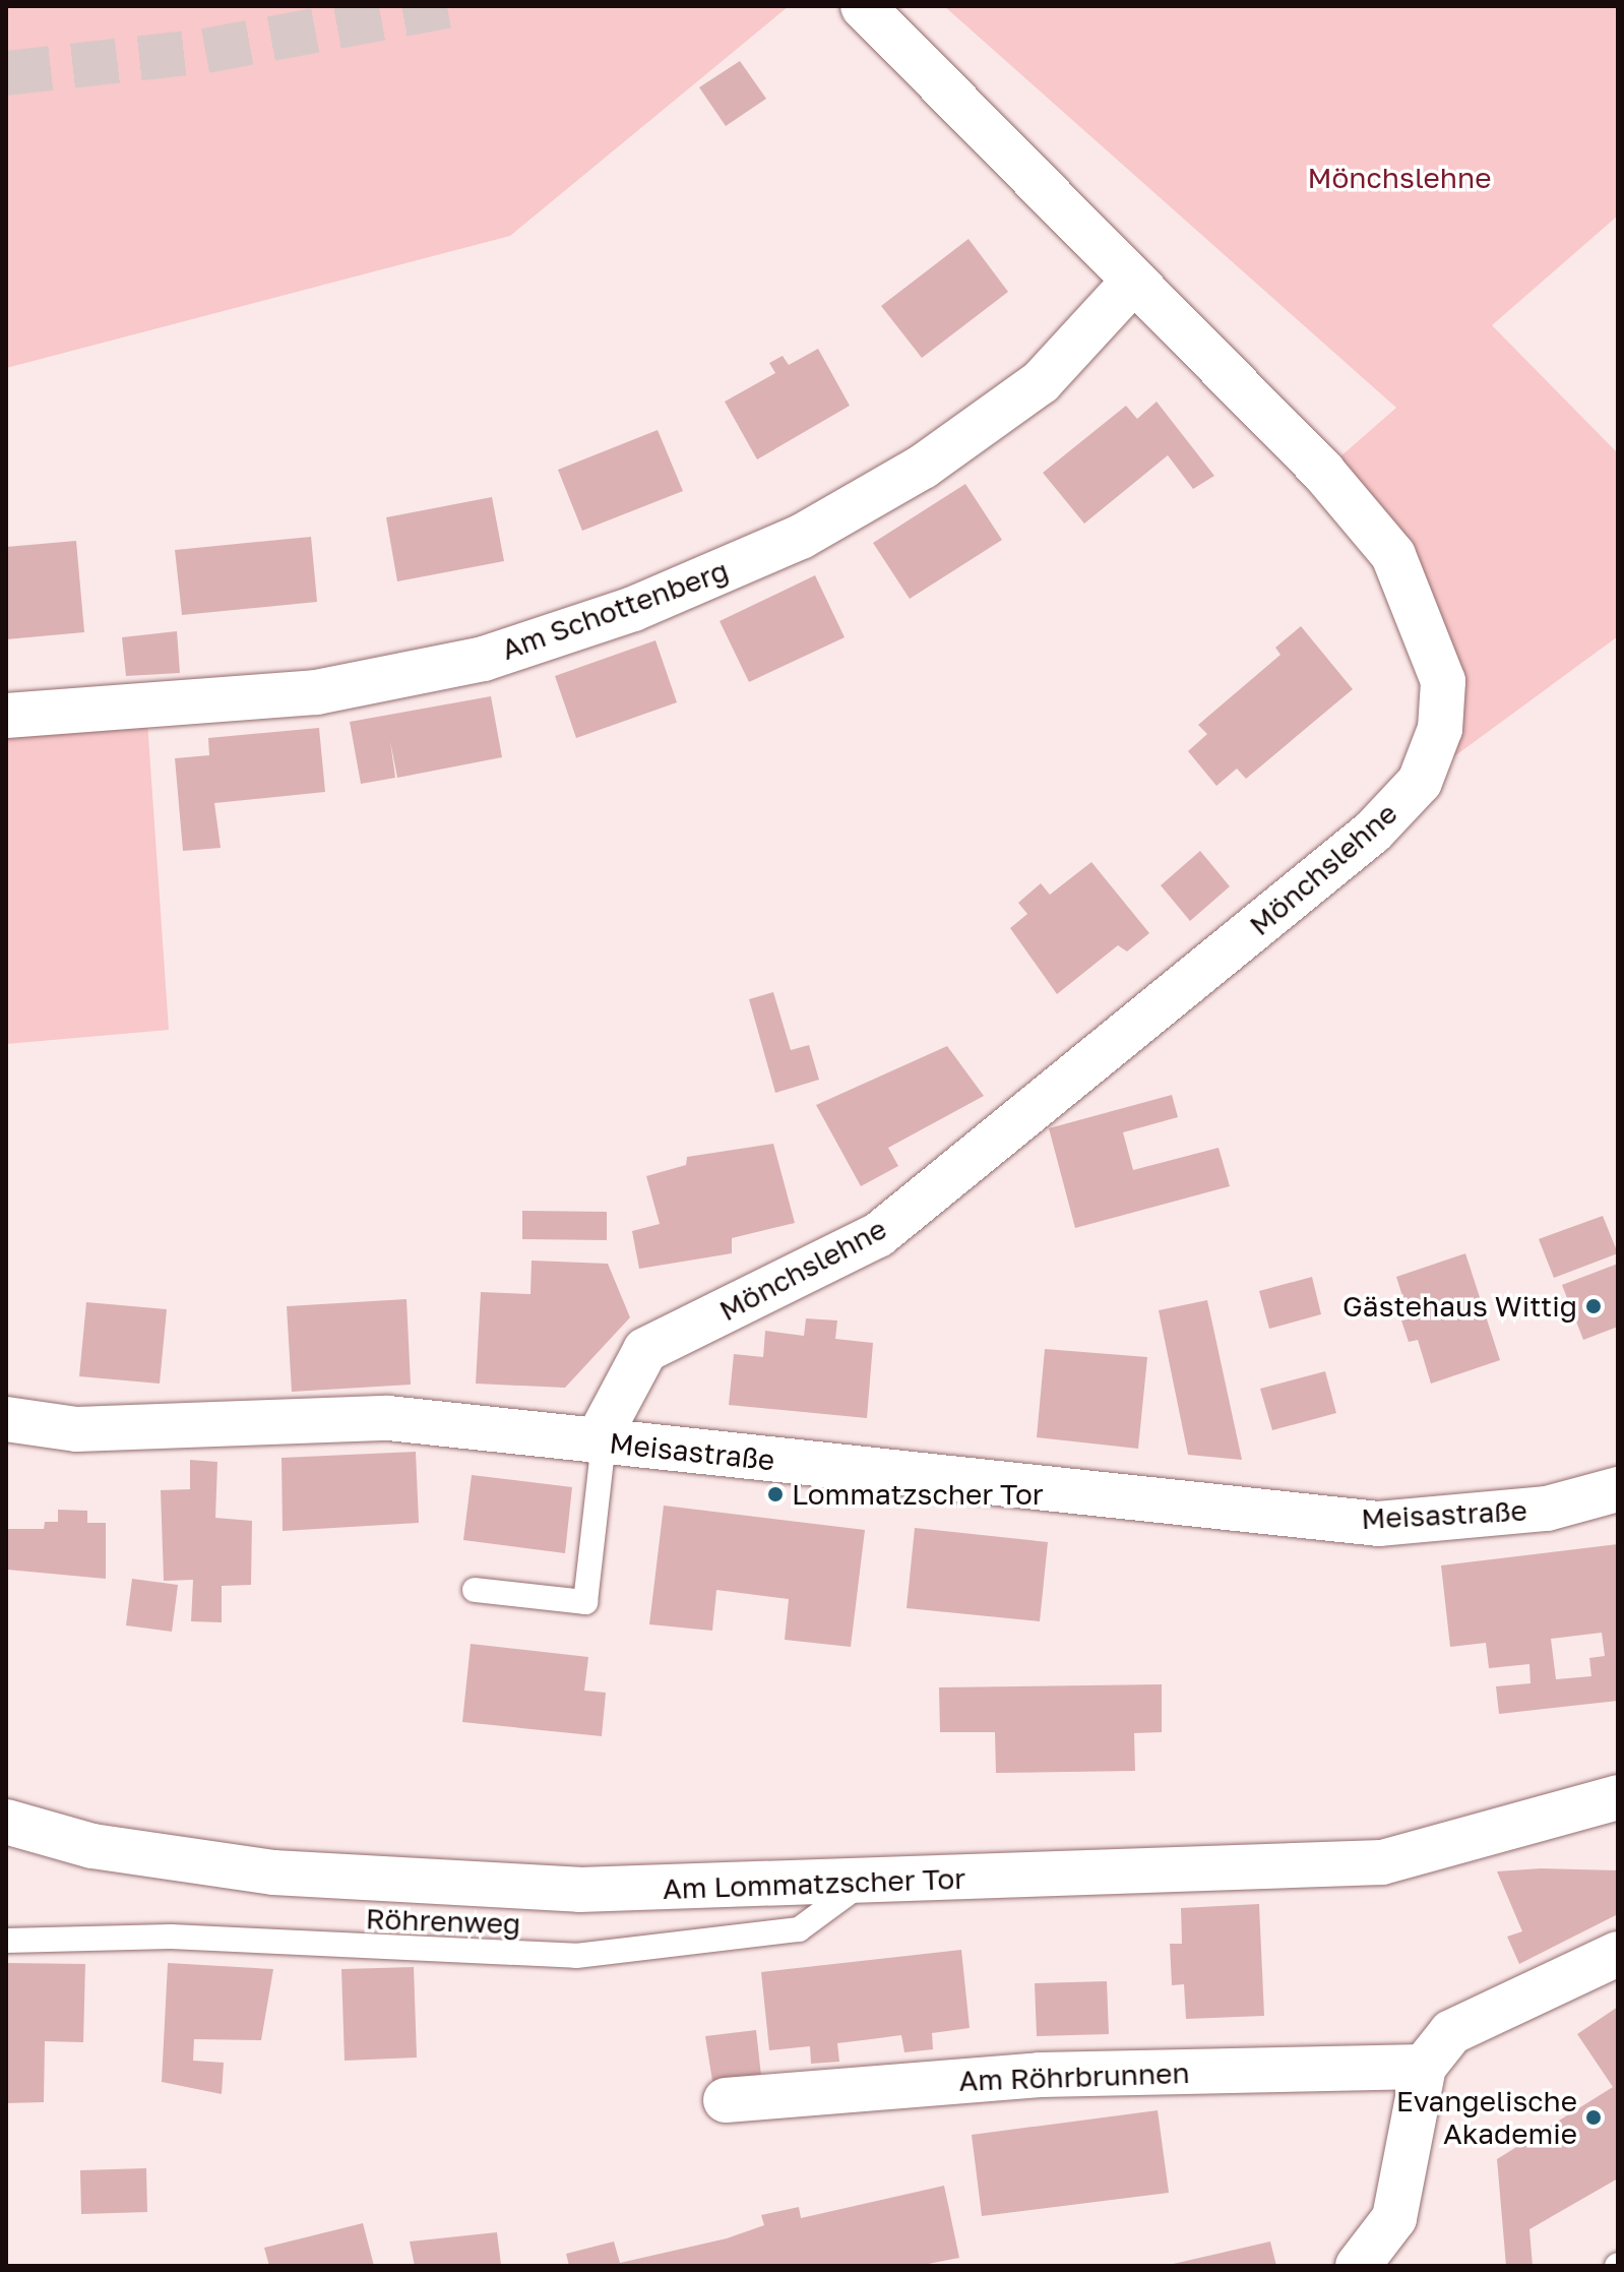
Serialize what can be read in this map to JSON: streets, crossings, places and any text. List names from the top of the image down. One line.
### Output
{"streets":{"street":["Am Schottenberg","Mönchslehne","Meisastraße","Am Lommatzscher Tor","Am Röhrbrunnen"],"lane":["Röhrenweg"]},"crossings":[["Am Schottenberg","Mönchslehne"],["Mönchslehne","Meisastraße"],["Am Lommatzscher Tor","Röhrenweg"]],"parks":["Mönchslehne"],"places":["Gästehaus Wittig","Lommatzscher Tor","Evangelische Akademie"]}
